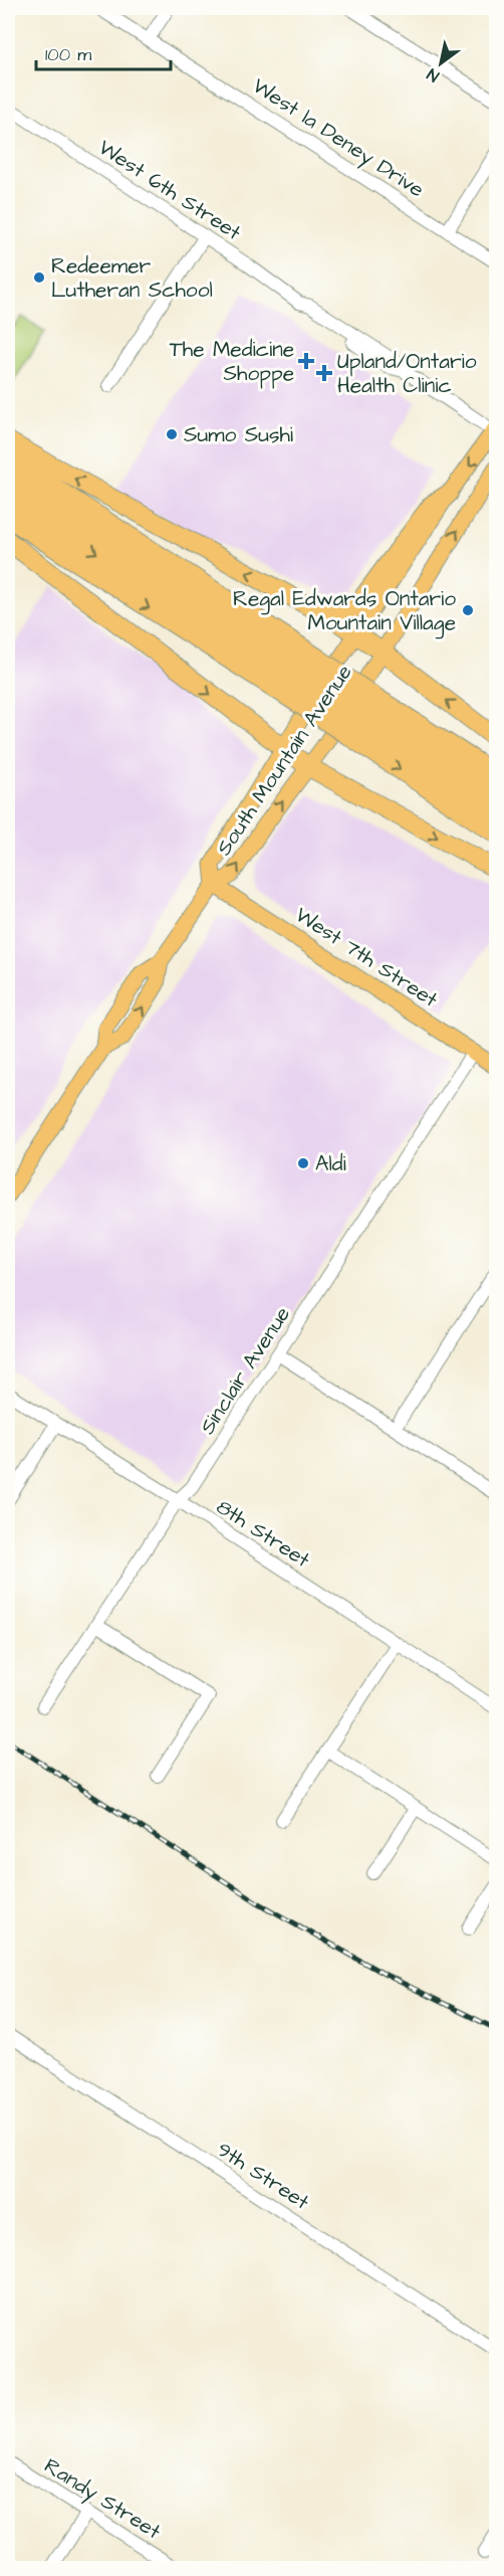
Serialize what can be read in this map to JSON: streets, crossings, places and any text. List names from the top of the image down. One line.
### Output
{"streets":{"main road":["South Mountain Avenue","West 7th Street"],"street":["West la Deney Drive","West 6th Street","Sinclair Avenue","8th Street","9th Street","Randy Street"]},"crossings":[["West 6th Street","South Mountain Avenue"],["South Mountain Avenue","West 7th Street"],["West 7th Street","Sinclair Avenue"],["Sinclair Avenue","8th Street"]],"places":{"other":["Redeemer Lutheran School","Sumo Sushi","Regal Edwards Ontario Mountain Village","Aldi"],"health":["The Medicine Shoppe","Upland/Ontario Health Clinic"]},"scale_bar":"100 m","north":"bottom left"}
